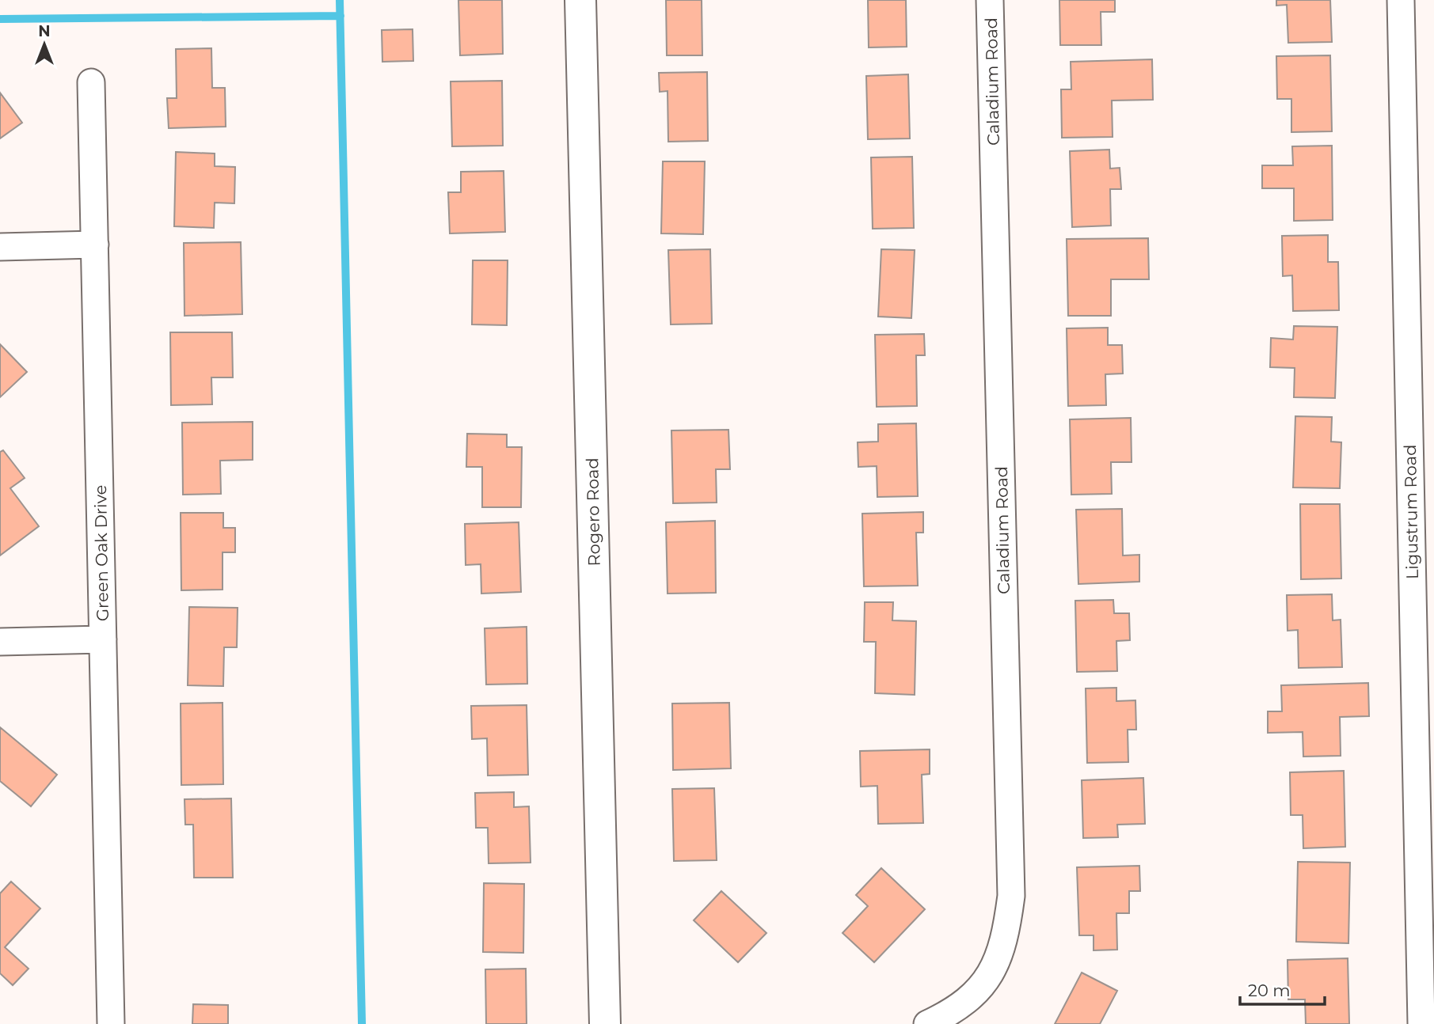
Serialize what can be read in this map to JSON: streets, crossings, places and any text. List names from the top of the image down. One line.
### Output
{"streets":{"main road":["Rogero Road"],"street":["Caladium Road","Ligustrum Road","Green Oak Drive"]},"scale_bar":"20 m","north":"top"}
